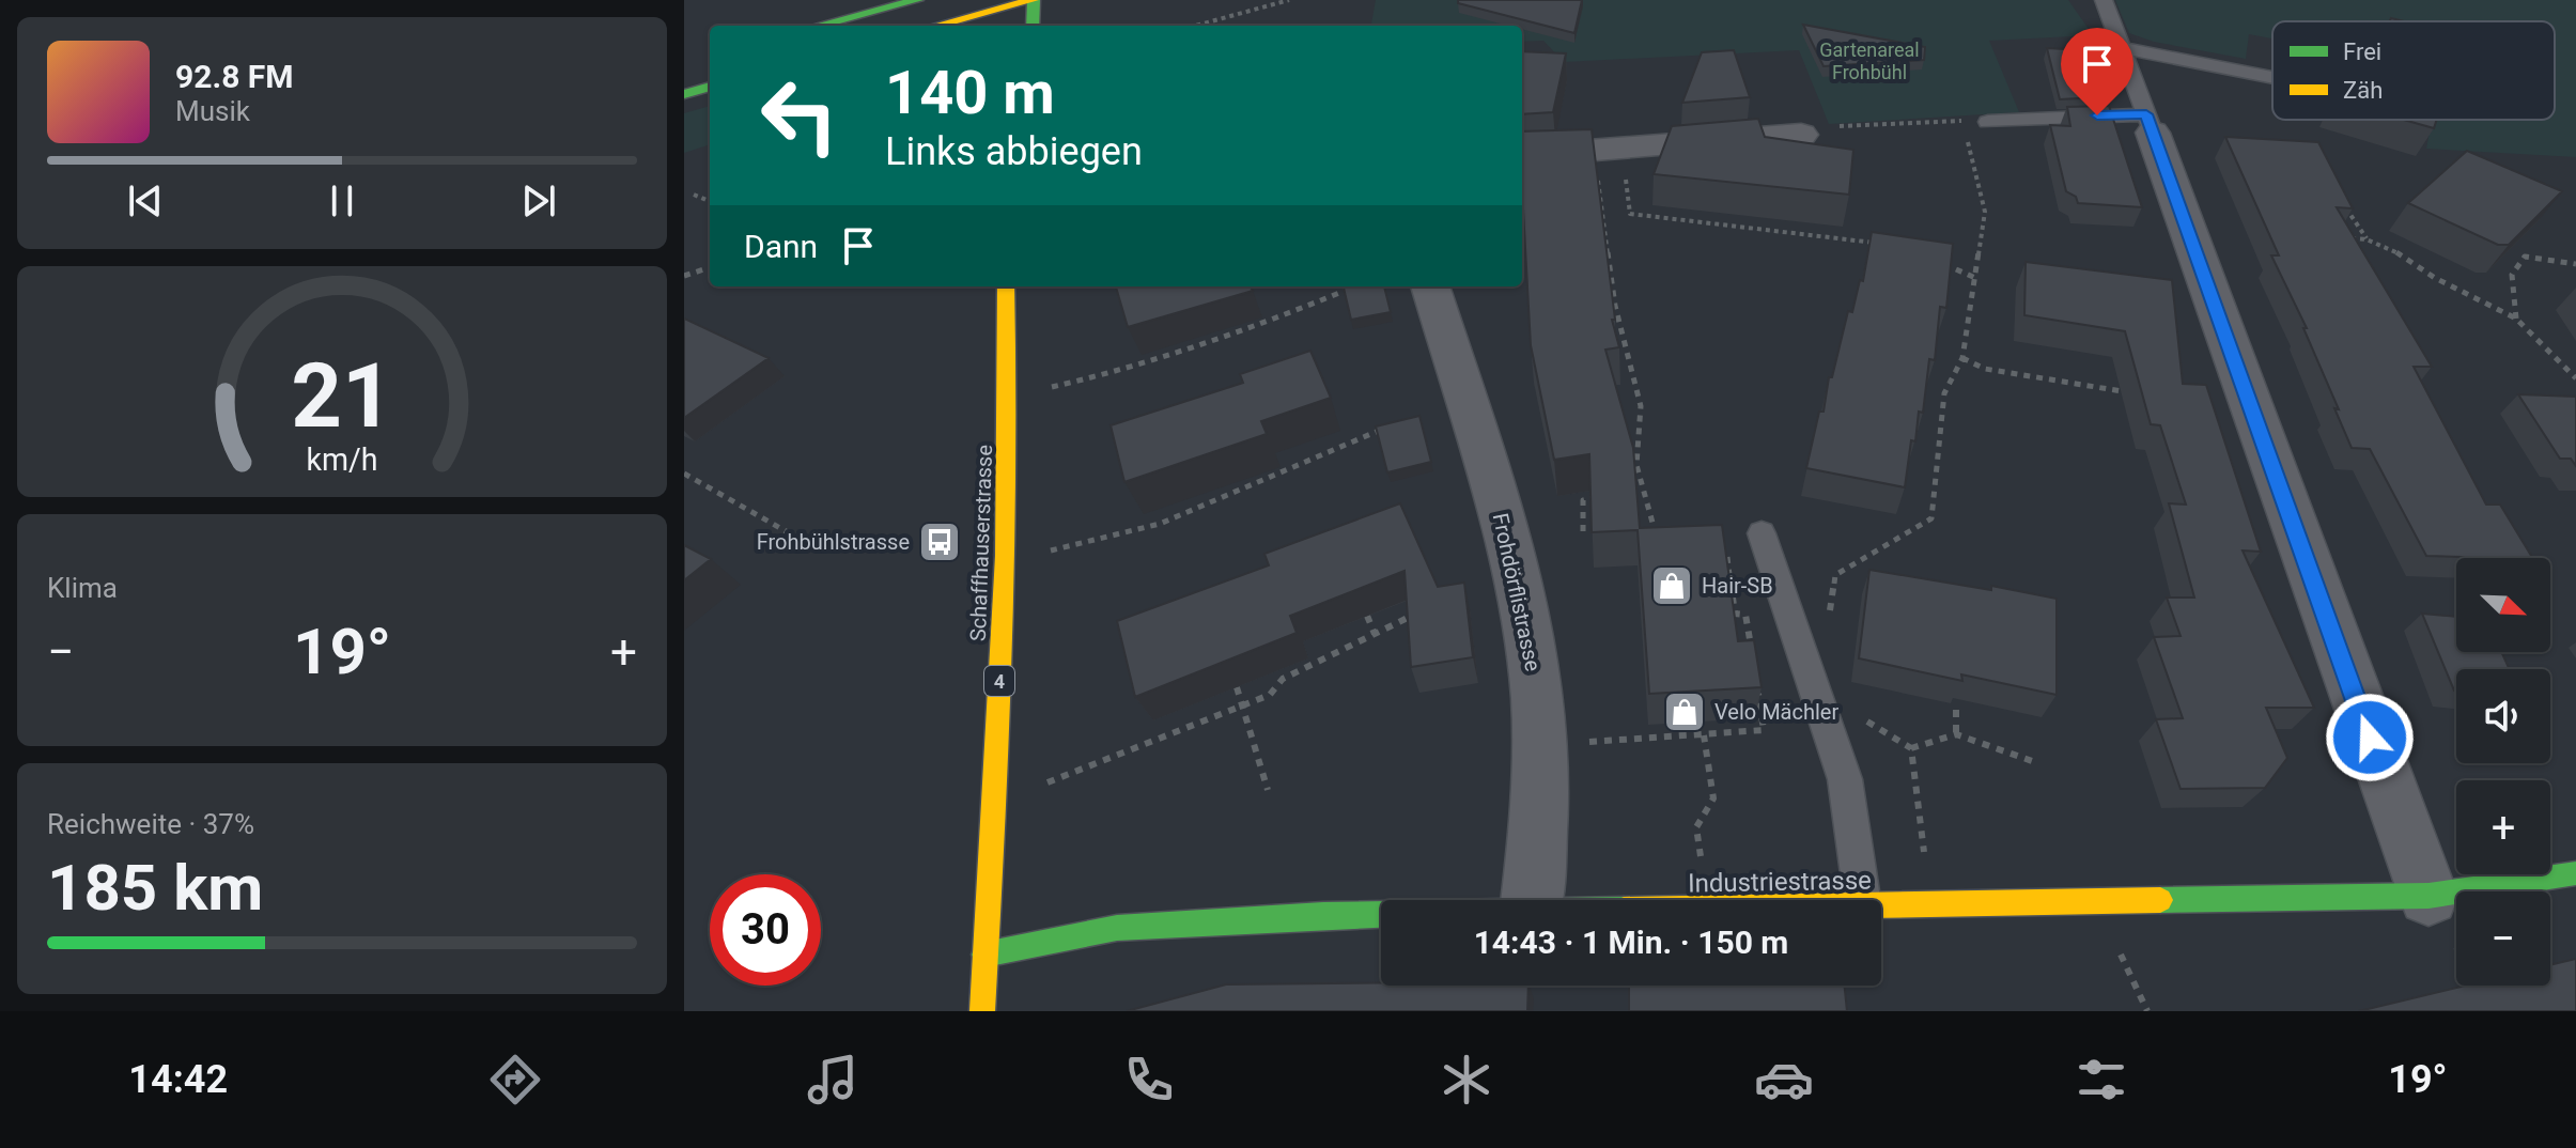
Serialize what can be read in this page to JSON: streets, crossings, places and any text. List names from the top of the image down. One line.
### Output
{"streets":{"main road":["Schaffhauserstrasse","4","Industriestrasse"],"street":["Frohdörflistrasse"]},"crossings":[["Schaffhauserstrasse","Industriestrasse"]],"parks":["Gartenareal Frohbühl"],"places":{"bus stop":["Frohbühlstrasse"],"shop":["Hair-SB","Velo Mächler"]},"legend":["Frei","Zäh"],"north":"bottom right","page":{"turn":["140 m","Links abbiegen"],"song":["92.8 FM","Musik"],"then":"Dann","tile":["Klima",["Reichweite · 37%","185 km"]],"map_buttons":["+","−"],"heat":["−","19°","+"],"limit":"30","trip":"14:43 · 1 Min. · 150 m","tabs":["14:42","19°"],"gauge":["21","km/h"]}}
